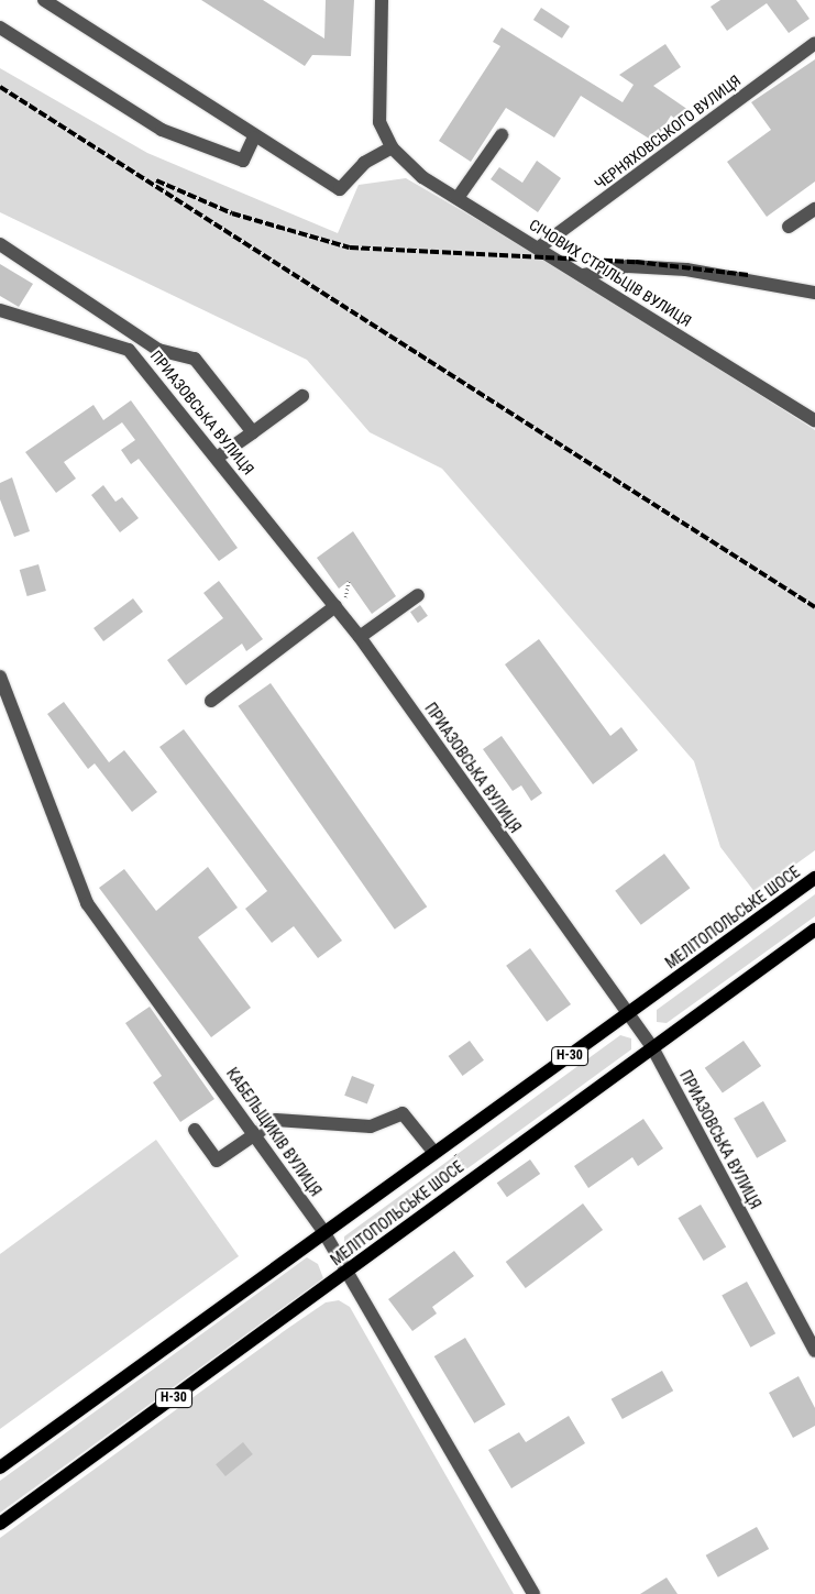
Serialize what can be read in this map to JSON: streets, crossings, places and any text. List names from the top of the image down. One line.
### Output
{"streets":{"main road":["МЕЛІТОПОЛЬСЬКЕ ШОСЕ","Н-30"],"street":["ЧЕРНЯХОВСЬКОГО ВУЛИЦЯ","СІЧОВИХ СТРІЛЬЦІВ ВУЛИЦЯ","ПРИАЗОВСЬКА ВУЛИЦЯ","КАБЕЛЬЩИКІВ ВУЛИЦЯ"]},"crossings":[["ЧЕРНЯХОВСЬКОГО ВУЛИЦЯ","СІЧОВИХ СТРІЛЬЦІВ ВУЛИЦЯ"],["ПРИАЗОВСЬКА ВУЛИЦЯ","МЕЛІТОПОЛЬСЬКЕ ШОСЕ"],["МЕЛІТОПОЛЬСЬКЕ ШОСЕ","КАБЕЛЬЩИКІВ ВУЛИЦЯ"]]}
